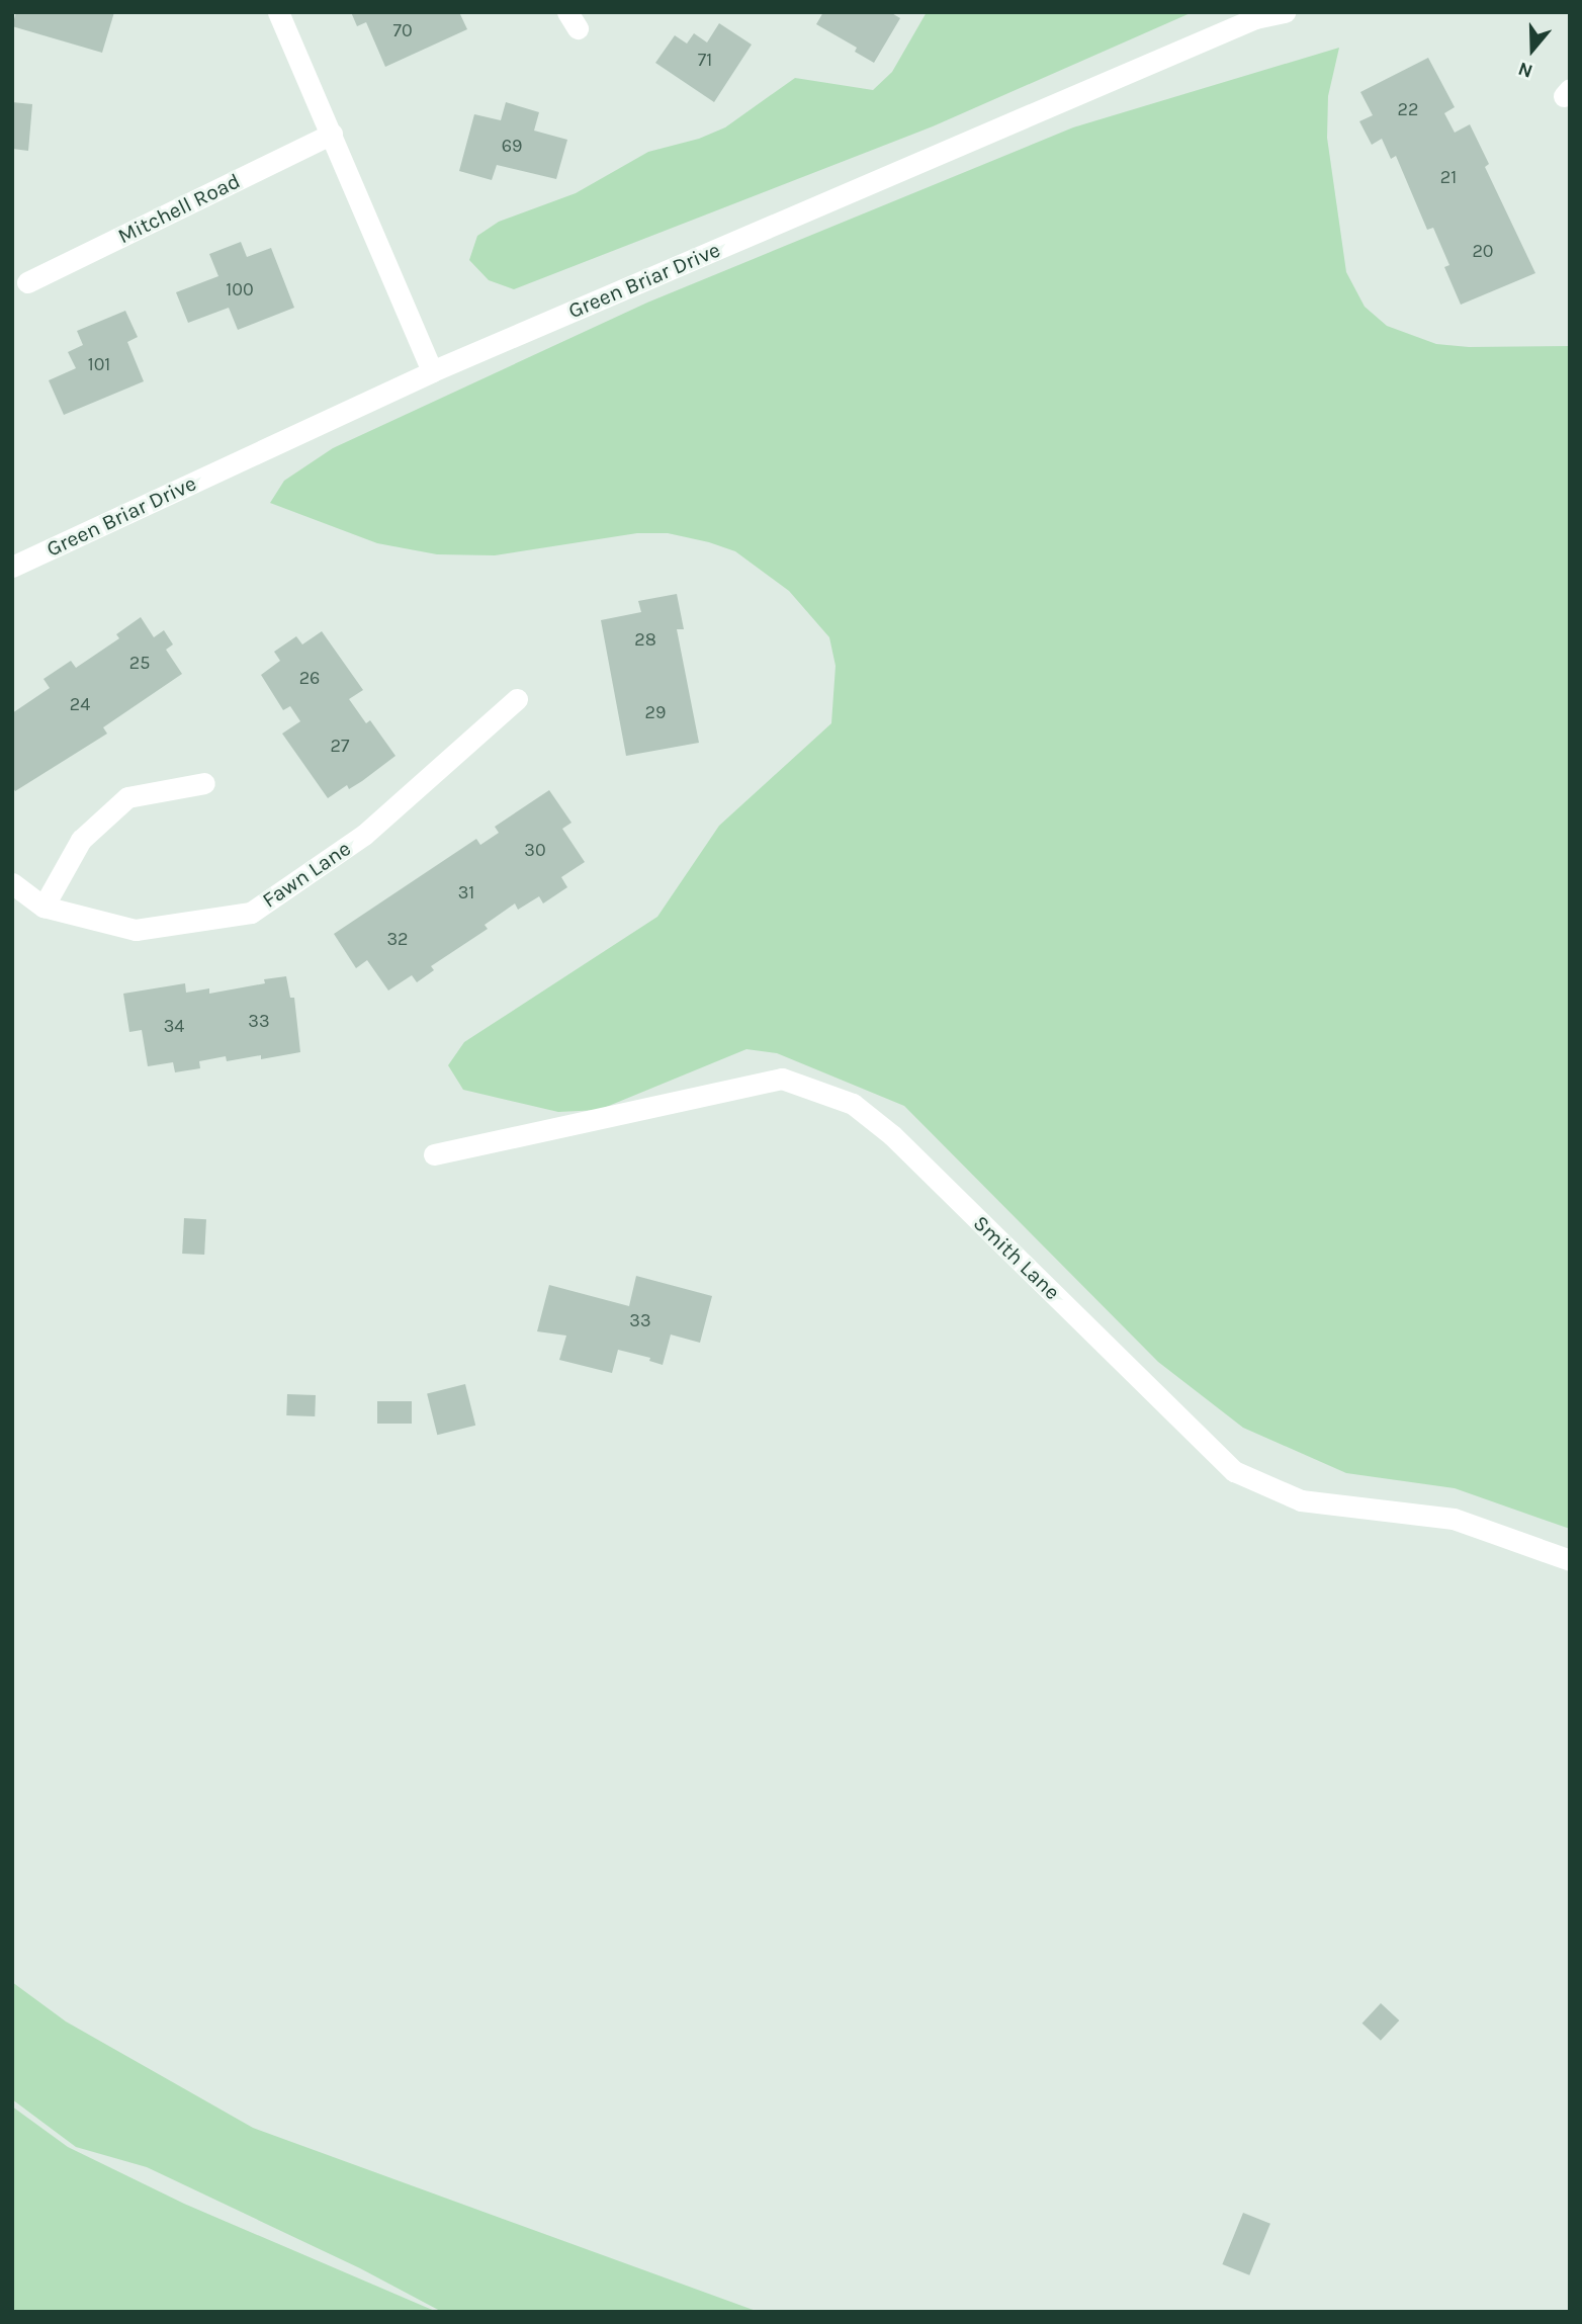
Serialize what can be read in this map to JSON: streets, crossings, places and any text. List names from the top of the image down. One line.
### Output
{"streets":{"street":["Mitchell Road","Green Briar Drive","Fawn Lane","Smith Lane"]},"house_numbers":["70","71","22","69","21","20","100","101","28","25","26","24","29","27","30","31","32","33","34","33"],"north":"bottom"}
